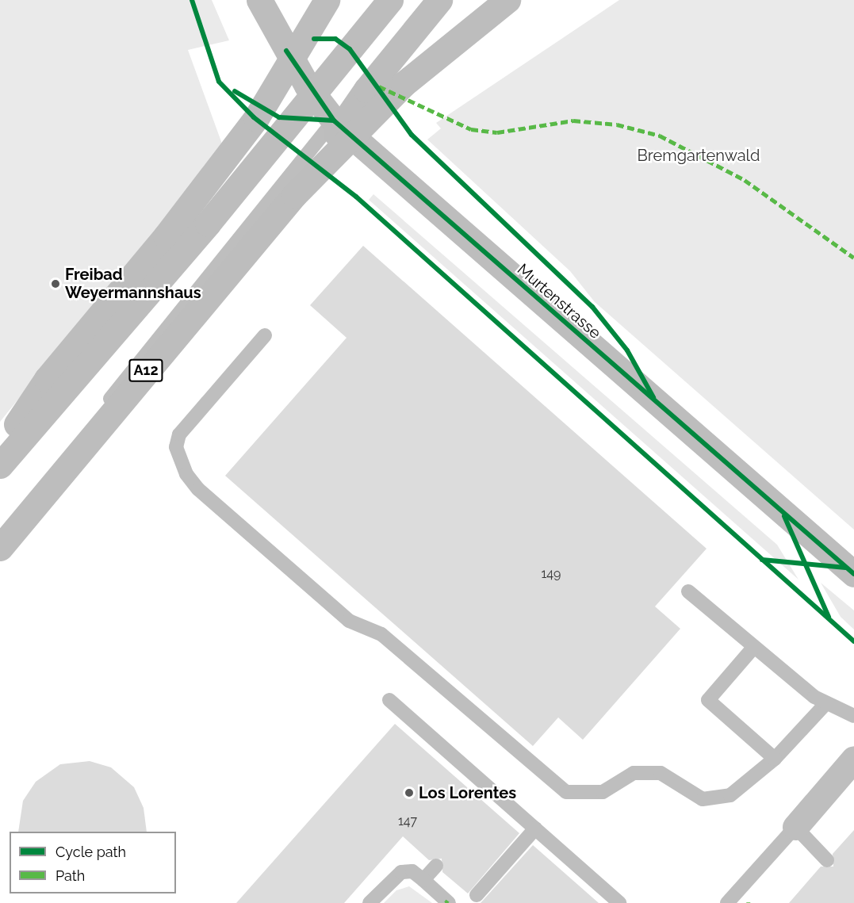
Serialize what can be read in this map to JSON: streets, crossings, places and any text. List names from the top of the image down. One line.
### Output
{"streets":{"main road":["Murtenstrasse","A12"]},"parks":["Bremgartenwald"],"places":["Freibad Weyermannshaus","Los Lorentes"],"house_numbers":["149","147"],"legend":["Cycle path","Path"]}
